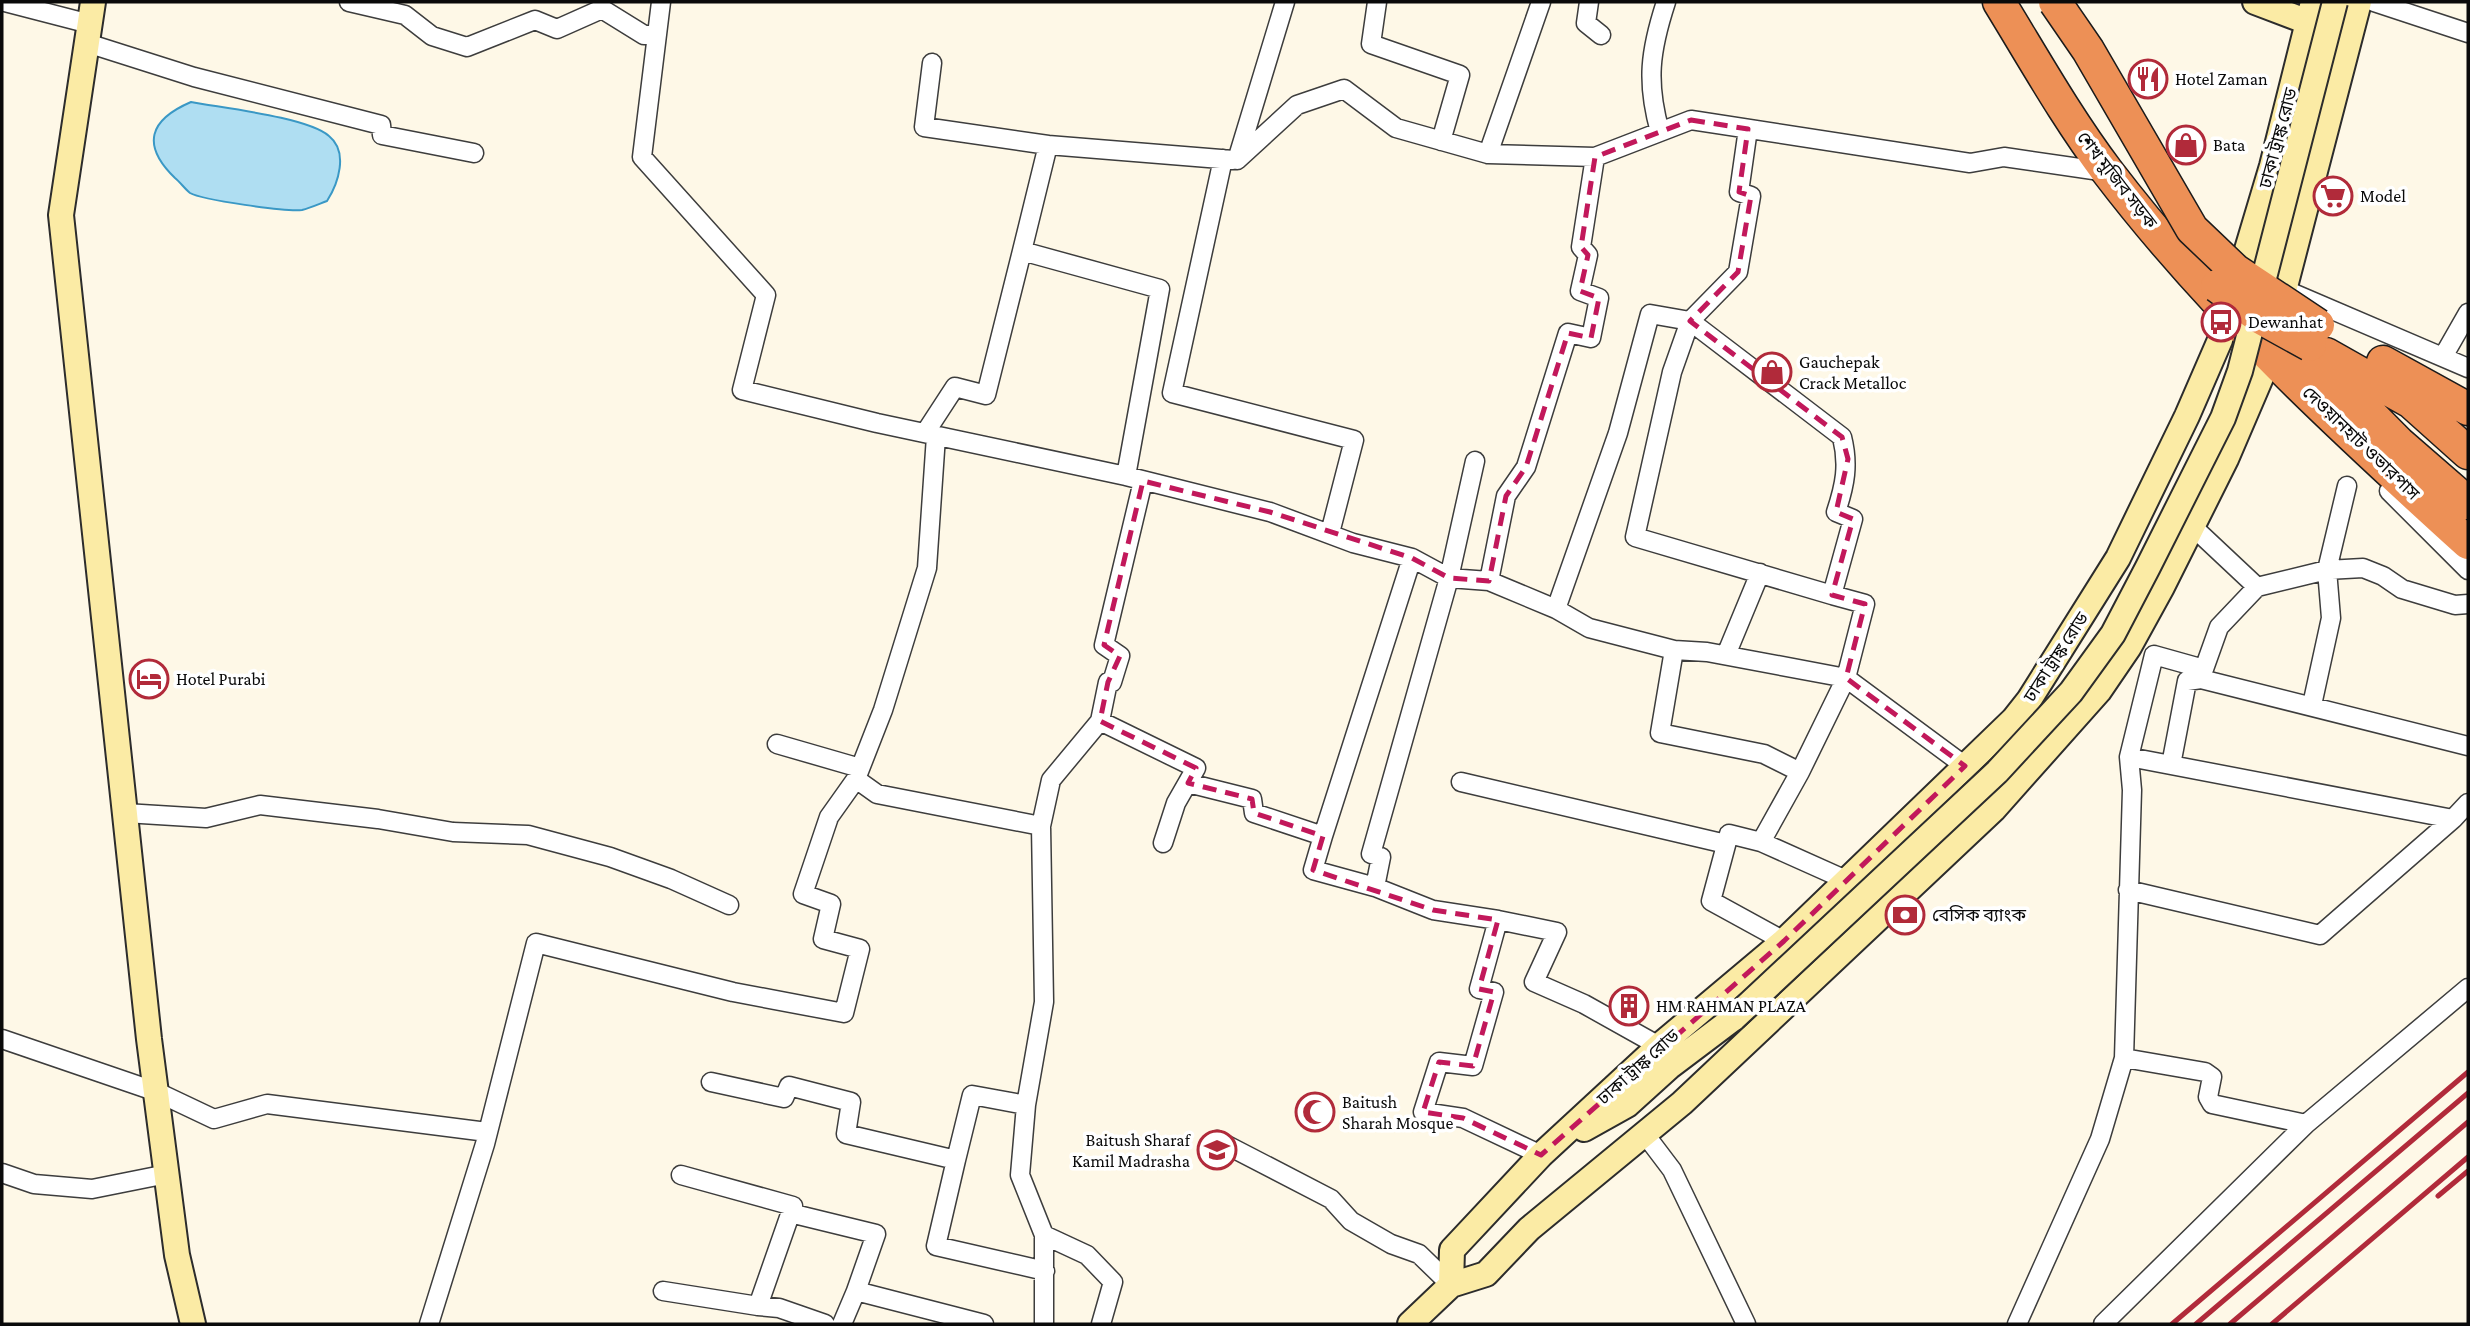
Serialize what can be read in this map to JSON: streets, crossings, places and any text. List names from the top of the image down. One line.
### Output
{"streets":{"highway":["শেখ মুজিব সড়ক","দেওয়ানহাট ওভারপাস"],"main road":["ঢাকা ট্রাঙ্ক রোড"]},"crossings":[["ঢাকা ট্রাঙ্ক রোড","শেখ মুজিব সড়ক"],["শেখ মুজিব সড়ক","দেওয়ানহাট ওভারপাস"]],"places":{"restaurant":["Hotel Zaman"],"shop":["Bata","Gauchepak Crack Metalloc"],"supermarket":["Model"],"bus stop":["Dewanhat"],"hotel":["Hotel Purabi"],"bank":["বেসিক ব্যাংক"],"building":["HM RAHMAN PLAZA"],"mosque":["Baitush Sharah Mosque"],"school or university":["Baitush Sharaf Kamil Madrasha"]}}
